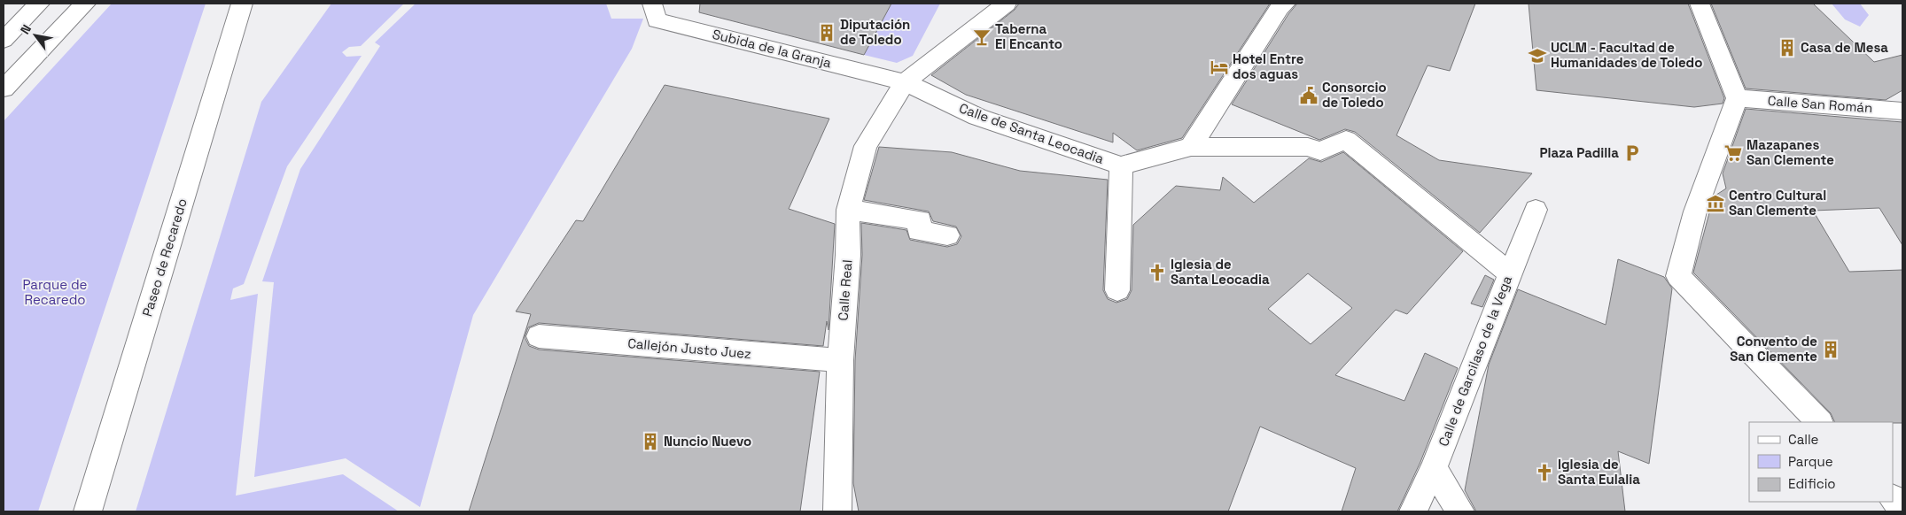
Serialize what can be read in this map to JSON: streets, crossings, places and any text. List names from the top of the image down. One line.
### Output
{"streets":{"street":["Subida de la Granja","Calle San Román","Calle de Santa Leocadia","Paseo de Recaredo","Calle Real","Callejón Justo Juez","Calle de Garcilaso de la Vega"]},"crossings":[["Subida de la Granja","Calle de Santa Leocadia"],["Subida de la Granja","Calle Real"],["Calle de Santa Leocadia","Calle Real"],["Calle Real","Callejón Justo Juez"]],"parks":["Parque de Recaredo"],"places":{"building":["Diputación de Toledo","Casa de Mesa","Convento de San Clemente","Nuncio Nuevo"],"bar":["Taberna El Encanto"],"school or university":["UCLM - Facultad de Humanidades de Toledo"],"hotel":["Hotel Entre dos aguas"],"public building":["Consorcio de Toledo"],"parking":["Plaza Padilla"],"supermarket":["Mazapanes San Clemente"],"museum":["Centro Cultural San Clemente"],"church":["Iglesia de Santa Leocadia","Iglesia de Santa Eulalia"]},"legend":["Calle","Parque","Edificio"],"north":"top left"}
